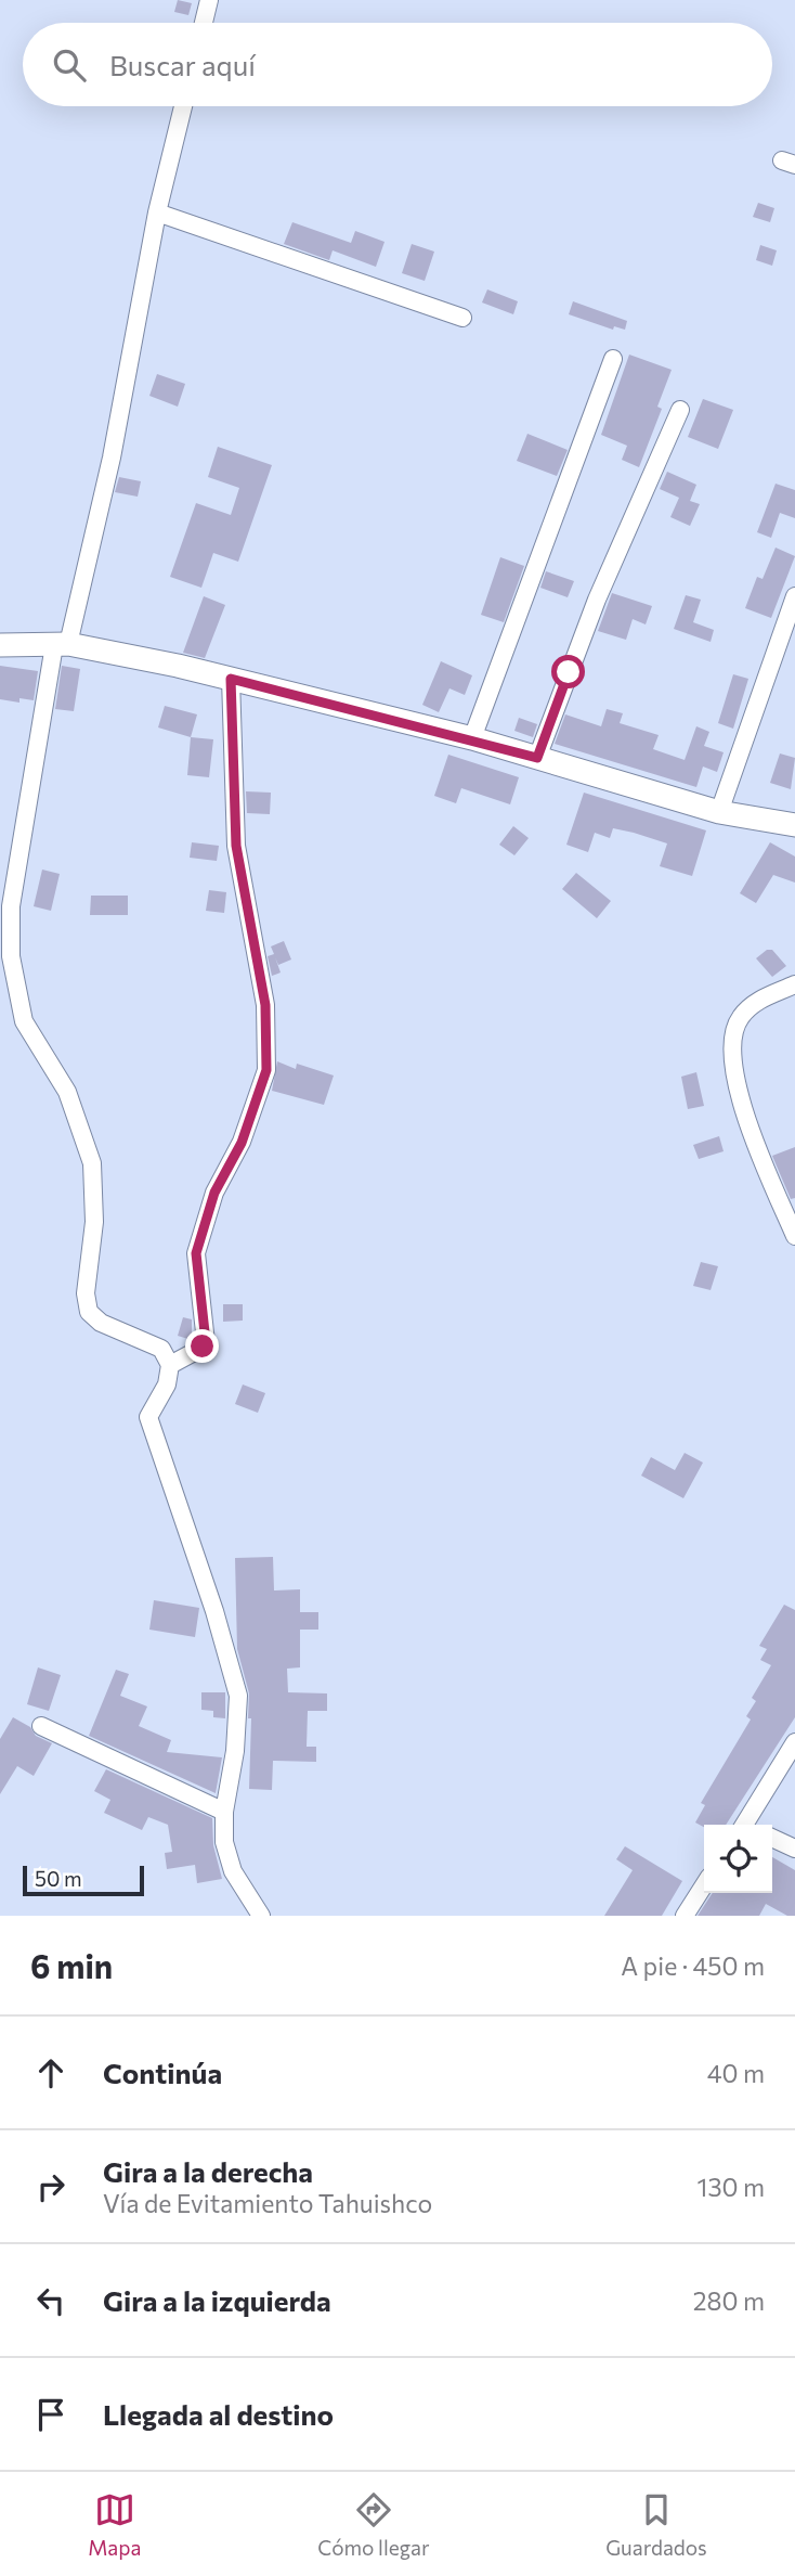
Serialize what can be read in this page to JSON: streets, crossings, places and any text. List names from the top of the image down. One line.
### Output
{"scale_bar":"50 m","page":{"search":"Buscar aquí","scale":"50 m","heading":["6 min","A pie · 450 m"],"list":[["Continúa","40 m"],["Gira a la derecha","Vía de Evitamiento Tahuishco","130 m"],["Gira a la izquierda","280 m"],"Llegada al destino"],"nav":["Mapa","Cómo llegar","Guardados"]}}
